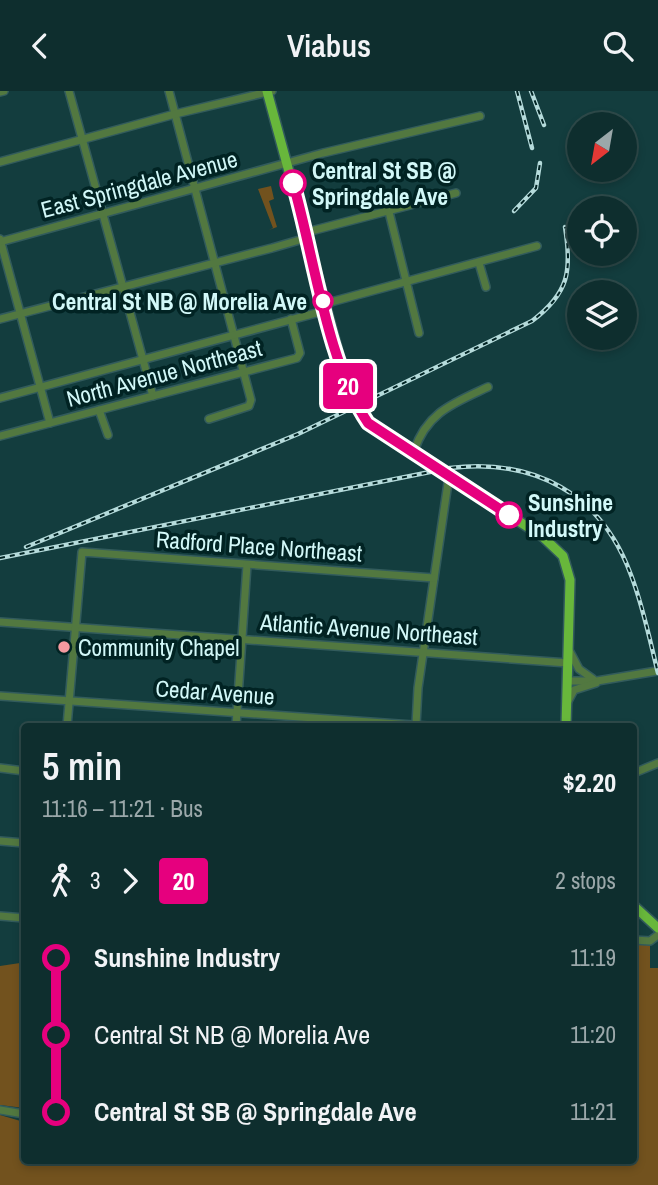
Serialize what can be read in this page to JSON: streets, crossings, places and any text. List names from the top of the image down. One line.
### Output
{"streets":{"street":["East Springdale Avenue","North Avenue Northeast","Radford Place Northeast","Atlantic Avenue Northeast","Cedar Avenue"]},"crossings":[["Radford Place Northeast","Atlantic Avenue Northeast"]],"places":["Central St SB @ Springdale Ave","Central St NB @ Morelia Ave","Sunshine Industry","Community Chapel"],"lines":["bus line 20"],"north":"bottom left","page":{"header":"Viabus","on_map":"20","heading":["5 min","11:16 – 11:21 · Bus","$2.20"],"legs":["3","20","2 stops"],"list":[{"name":"Sunshine Industry","value":"11:19"},{"name":"Central St NB @ Morelia Ave","value":"11:20"},{"name":"Central St SB @ Springdale Ave","value":"11:21"}]}}
